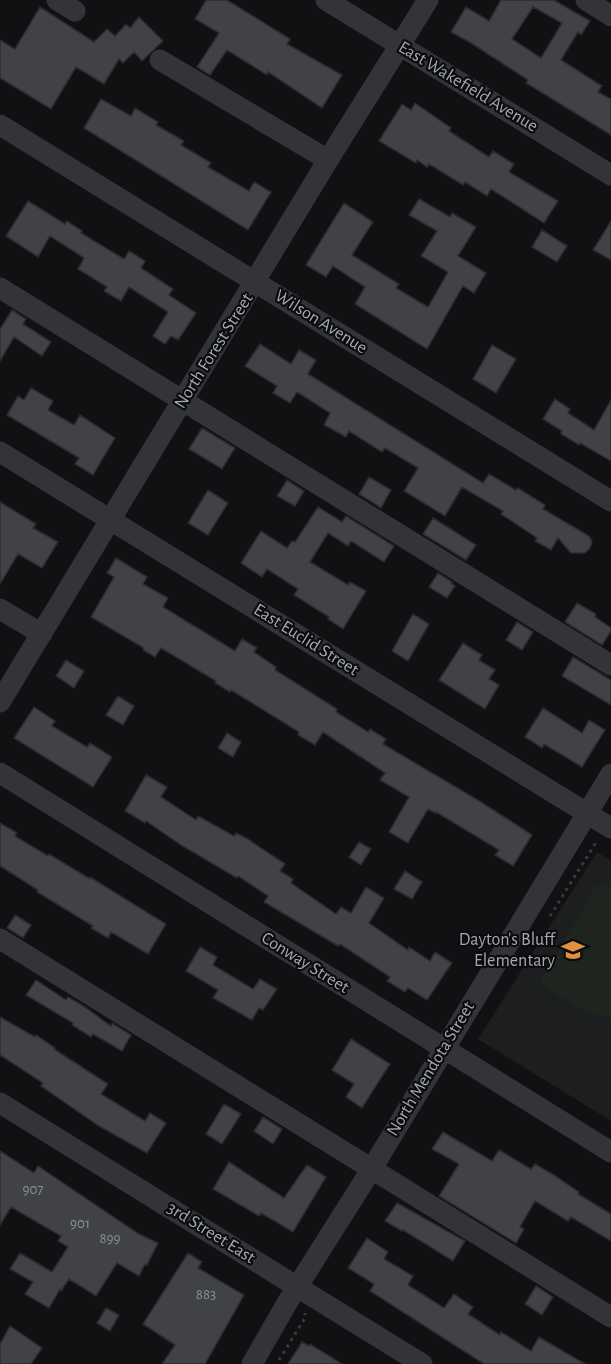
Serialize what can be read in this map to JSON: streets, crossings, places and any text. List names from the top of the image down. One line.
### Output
{"streets":{"street":["East Wakefield Avenue","Wilson Avenue","North Forest Street","East Euclid Street","Conway Street","North Mendota Street","3rd Street East"]},"crossings":[["East Wakefield Avenue","North Forest Street"],["Wilson Avenue","North Forest Street"],["North Forest Street","East Euclid Street"],["East Euclid Street","North Mendota Street"],["Conway Street","North Mendota Street"],["North Mendota Street","3rd Street East"]],"places":{"school or university":["Dayton's Bluff Elementary"]},"house_numbers":["907","901","899","883"]}
